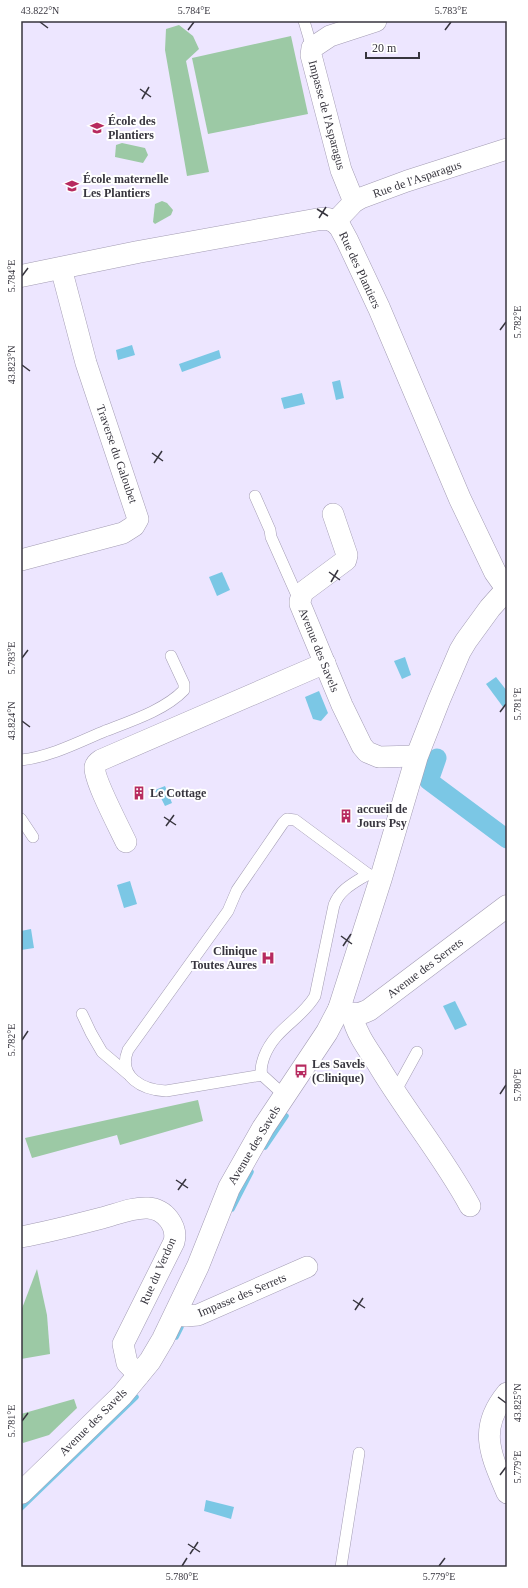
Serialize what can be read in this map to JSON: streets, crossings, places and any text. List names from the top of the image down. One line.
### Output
{"streets":{"street":["Impasse de l'Asparagus","Rue de l'Asparagus","Rue des Plantiers","Traverse du Galoubet","Avenue des Savels","Avenue des Serrets","Rue du Verdon","Impasse des Serrets"]},"crossings":[["Impasse de l'Asparagus","Rue de l'Asparagus"],["Rue de l'Asparagus","Rue des Plantiers"],["Rue des Plantiers","Traverse du Galoubet"],["Rue des Plantiers","Avenue des Savels"],["Avenue des Savels","Avenue des Serrets"],["Avenue des Savels","Rue du Verdon"],["Avenue des Savels","Impasse des Serrets"]],"places":{"school or university":["École des Plantiers","École maternelle Les Plantiers"],"building":["Le Cottage","accueil de Jours Psy"],"hospital":["Clinique Toutes Aures"],"bus stop":["Les Savels (Clinique)"]},"scale_bar":"20 m","coordinates":["43.822°N","5.784°E","5.783°E","5.782°E","43.823°N","5.781°E","43.824°N","5.780°E","43.825°N","5.779°E"]}
